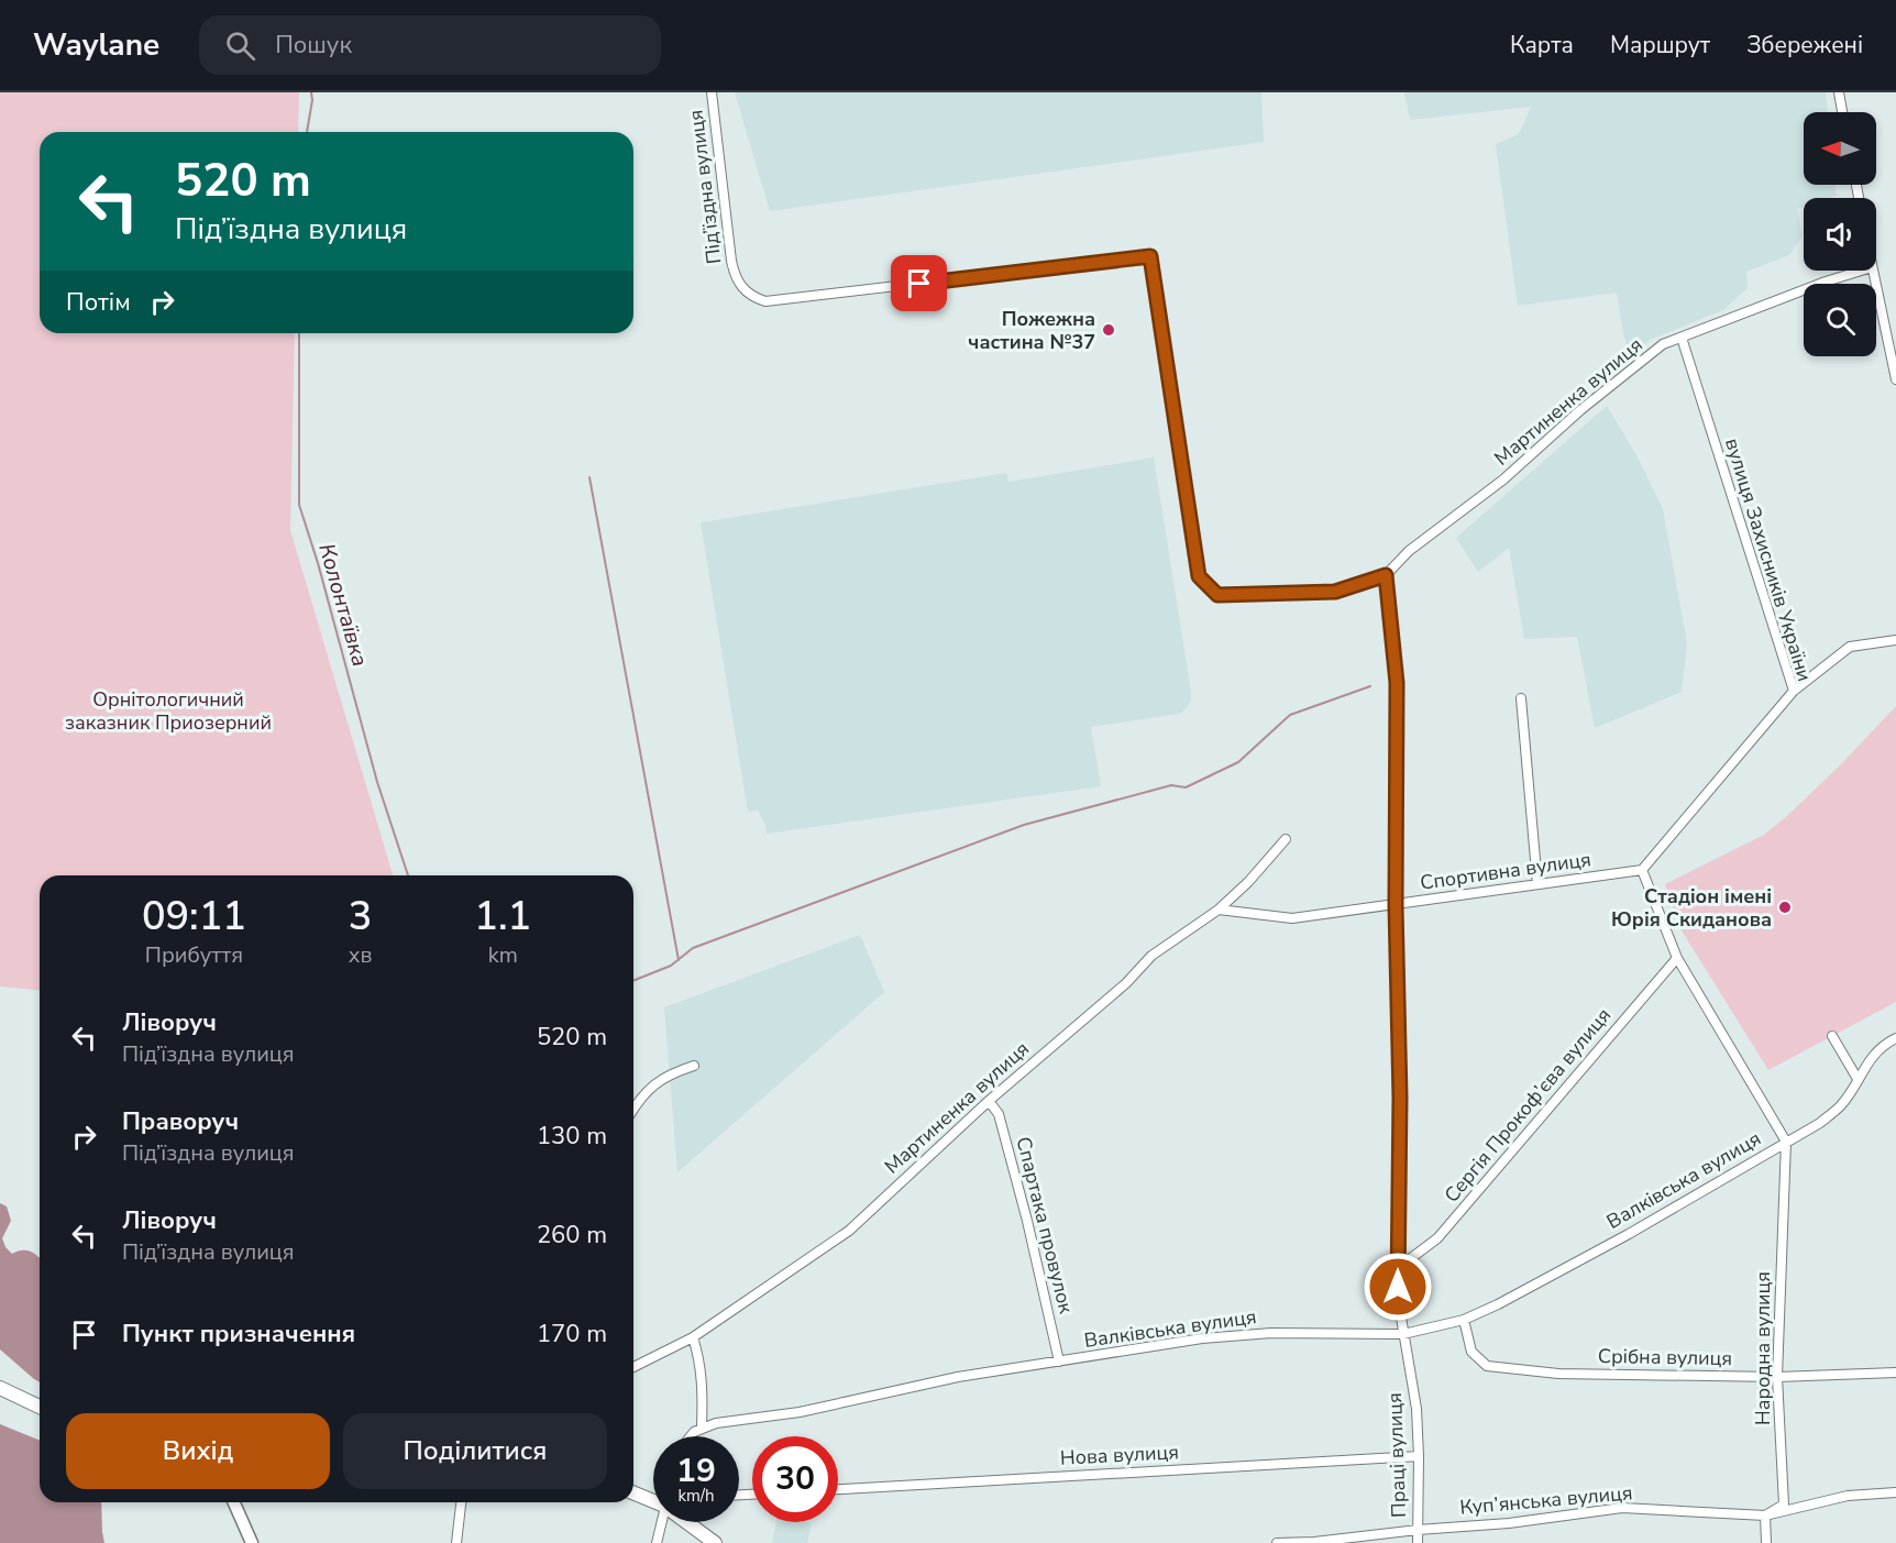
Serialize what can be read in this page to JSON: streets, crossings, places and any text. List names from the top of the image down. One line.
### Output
{"streets":{"street":["Під’їздна вулиця","Мартиненка вулиця","вулиця Захисників України","Спортивна вулиця","Сергія Прокоф’єва вулиця","Валківська вулиця","Спартака провулок","Народна вулиця","Срібна вулиця","Нова вулиця","Праці вулиця","Куп’янська вулиця"]},"crossings":[["Під’їздна вулиця","Мартиненка вулиця"],["Під’їздна вулиця","Праці вулиця"],["Мартиненка вулиця","вулиця Захисників України"],["Мартиненка вулиця","Спортивна вулиця"],["Мартиненка вулиця","Спартака провулок"],["Мартиненка вулиця","Праці вулиця"],["вулиця Захисників України","Спортивна вулиця"],["Спортивна вулиця","Праці вулиця"],["Сергія Прокоф’єва вулиця","Праці вулиця"],["Валківська вулиця","Спартака провулок"],["Валківська вулиця","Народна вулиця"],["Валківська вулиця","Срібна вулиця"],["Валківська вулиця","Праці вулиця"],["Народна вулиця","Срібна вулиця"],["Народна вулиця","Куп’янська вулиця"],["Нова вулиця","Праці вулиця"],["Праці вулиця","Куп’янська вулиця"]],"water":["Колонтаївка"],"parks":["Орнiтологичний заказник Приозерний"],"places":["Пожежна частина №37","Стадiон імені Юрія Скиданова"],"north":"left","page":{"header":"Waylane","search":"Пошук","nav":["Карта","Маршрут","Збережені"],"turn":["520 m","Під’їздна вулиця"],"then":"Потім","eta":["09:11","Прибуття","3","хв","1.1","km"],"list":[{"name":"Ліворуч","note":"Під’їздна вулиця","value":"520 m"},{"name":"Праворуч","note":"Під’їздна вулиця","value":"130 m"},{"name":"Ліворуч","note":"Під’їздна вулиця","value":"260 m"},{"name":"Пункт призначення","value":"170 m"}],"buttons":["Вихід","Поділитися"],"speed":"19 km/h","limit":"30"}}
